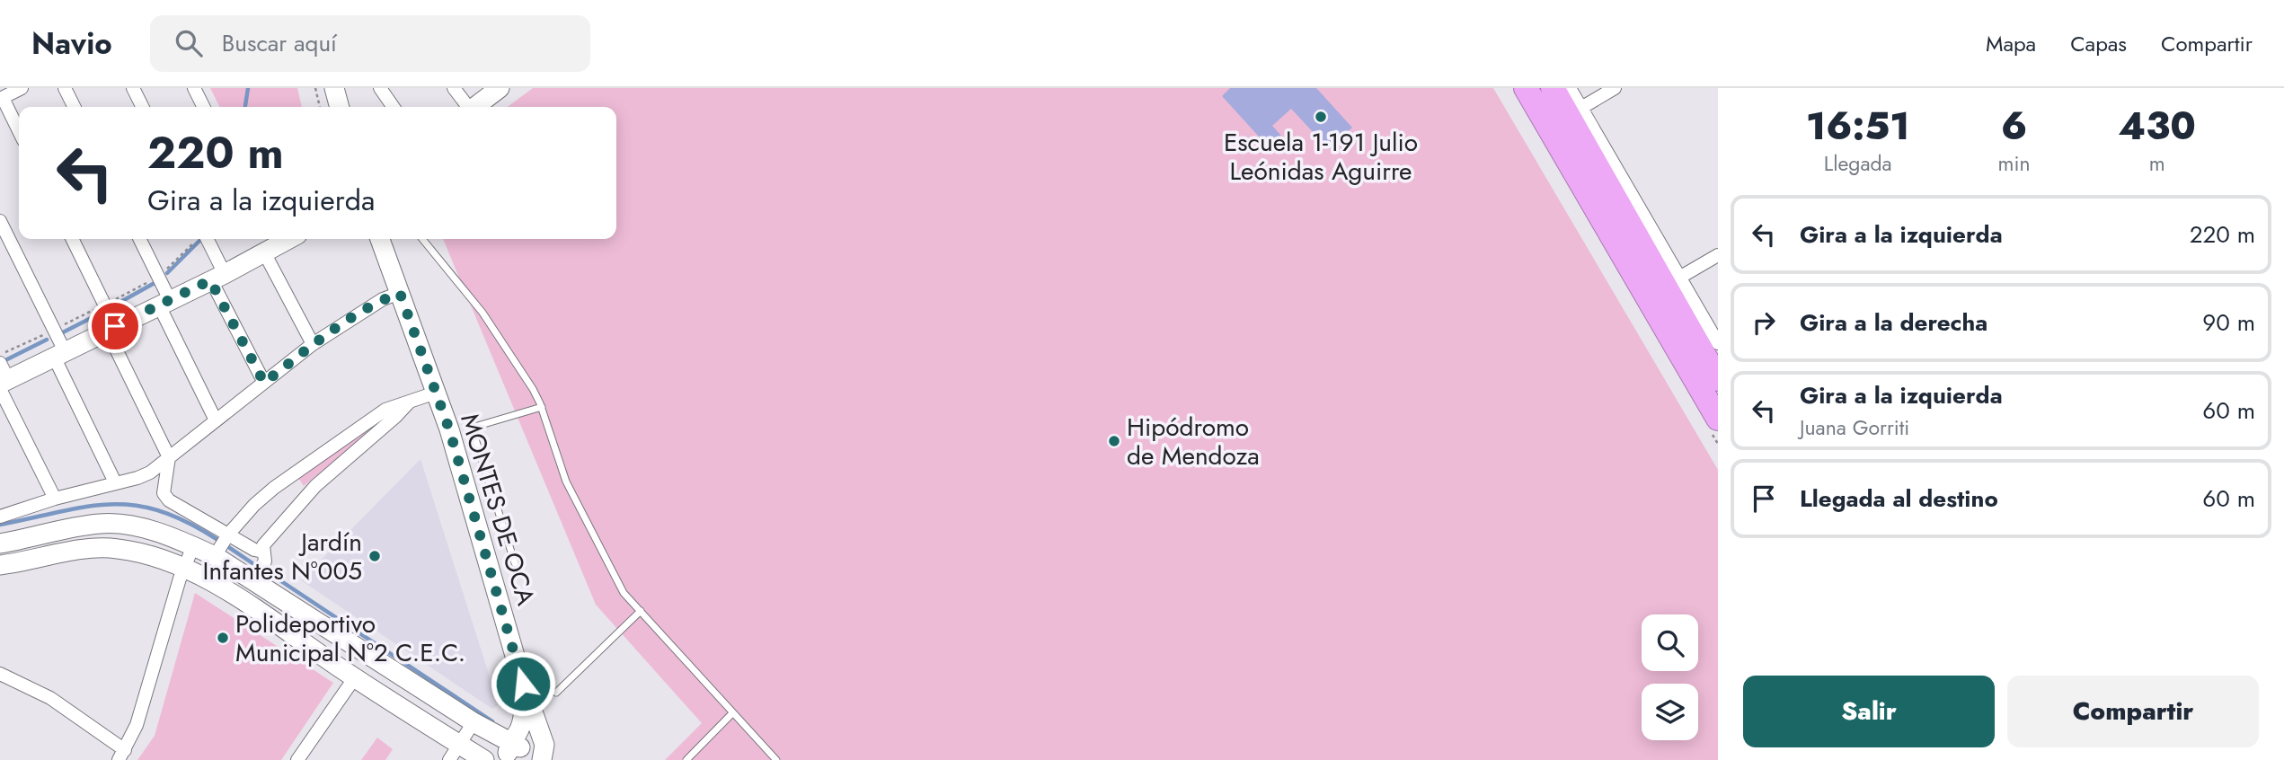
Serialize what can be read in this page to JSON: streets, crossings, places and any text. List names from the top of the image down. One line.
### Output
{"streets":{"street":["MONTES DE OCA"]},"places":["Escuela 1-191 Julio Leónidas Aguirre","Hipódromo de Mendoza","Jardín Infantes N°005","Polideportivo Municipal N°2 C.E.C."],"page":{"header":"Navio","search":"Buscar aquí","nav":["Mapa","Capas","Compartir"],"eta":["16:51","Llegada","6","min","430","m"],"turn":["220 m","Gira a la izquierda"],"list":[{"name":"Gira a la izquierda","value":"220 m"},{"name":"Gira a la derecha","value":"90 m"},{"name":"Gira a la izquierda","note":"Juana Gorriti","value":"60 m"},{"name":"Llegada al destino","value":"60 m"}],"buttons":["Salir","Compartir"]}}
